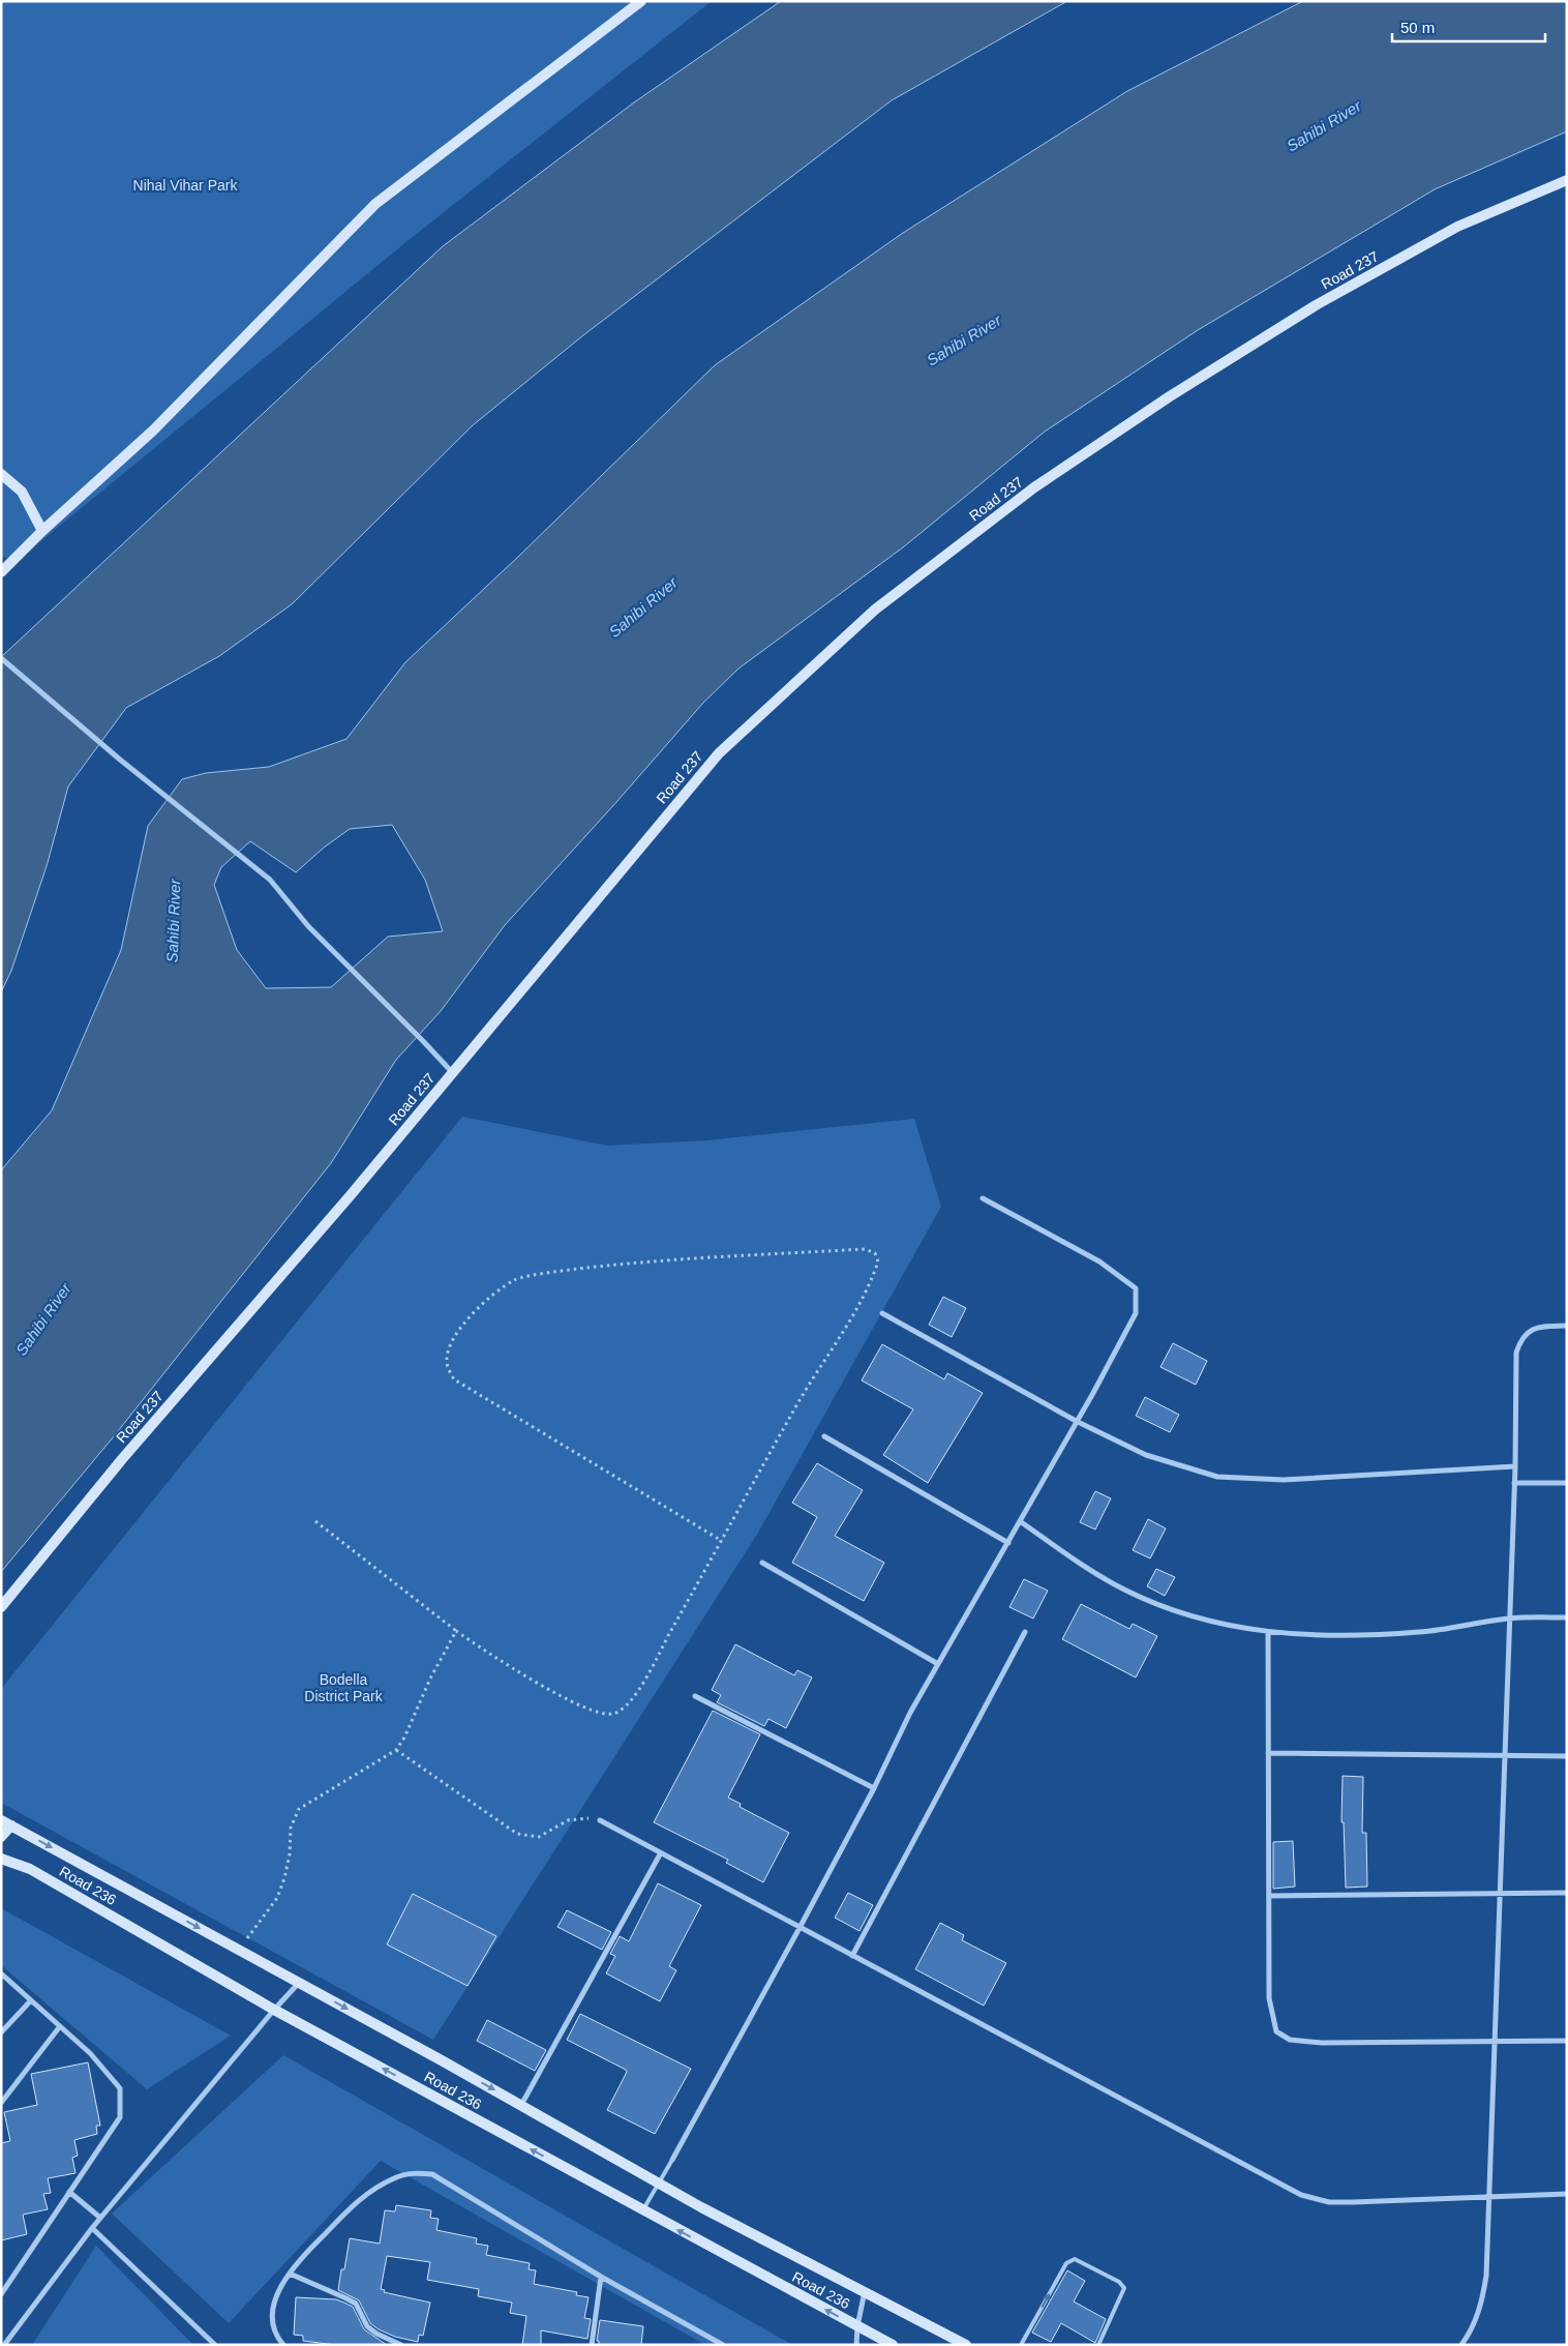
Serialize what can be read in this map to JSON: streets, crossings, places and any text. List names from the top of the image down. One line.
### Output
{"streets":{"street":["Road 237","Road 236"]},"water":["Sahibi River"],"parks":["Nihal Vihar Park","Bodella District Park"],"scale_bar":"50 m"}
